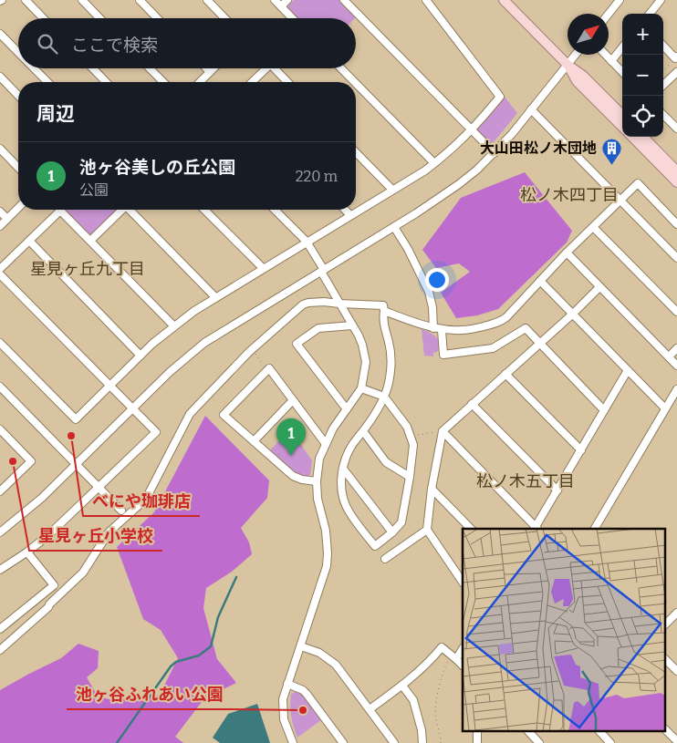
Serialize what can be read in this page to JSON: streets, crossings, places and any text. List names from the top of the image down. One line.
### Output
{"districts":["松ノ木四丁目","星見ヶ丘九丁目","松ノ木五丁目"],"places":{"building":["大山田松ノ木団地"],"other":["べにや珈琲店","星見ヶ丘小学校","池ヶ谷ふれあい公園"]},"north":"top right","page":{"map_buttons":["+","−"],"search":"ここで検索","heading":"周辺","list":[{"mark":"1","name":"池ヶ谷美しの丘公園","note":"公園","value":"220 m"}],"pins":"1"}}
